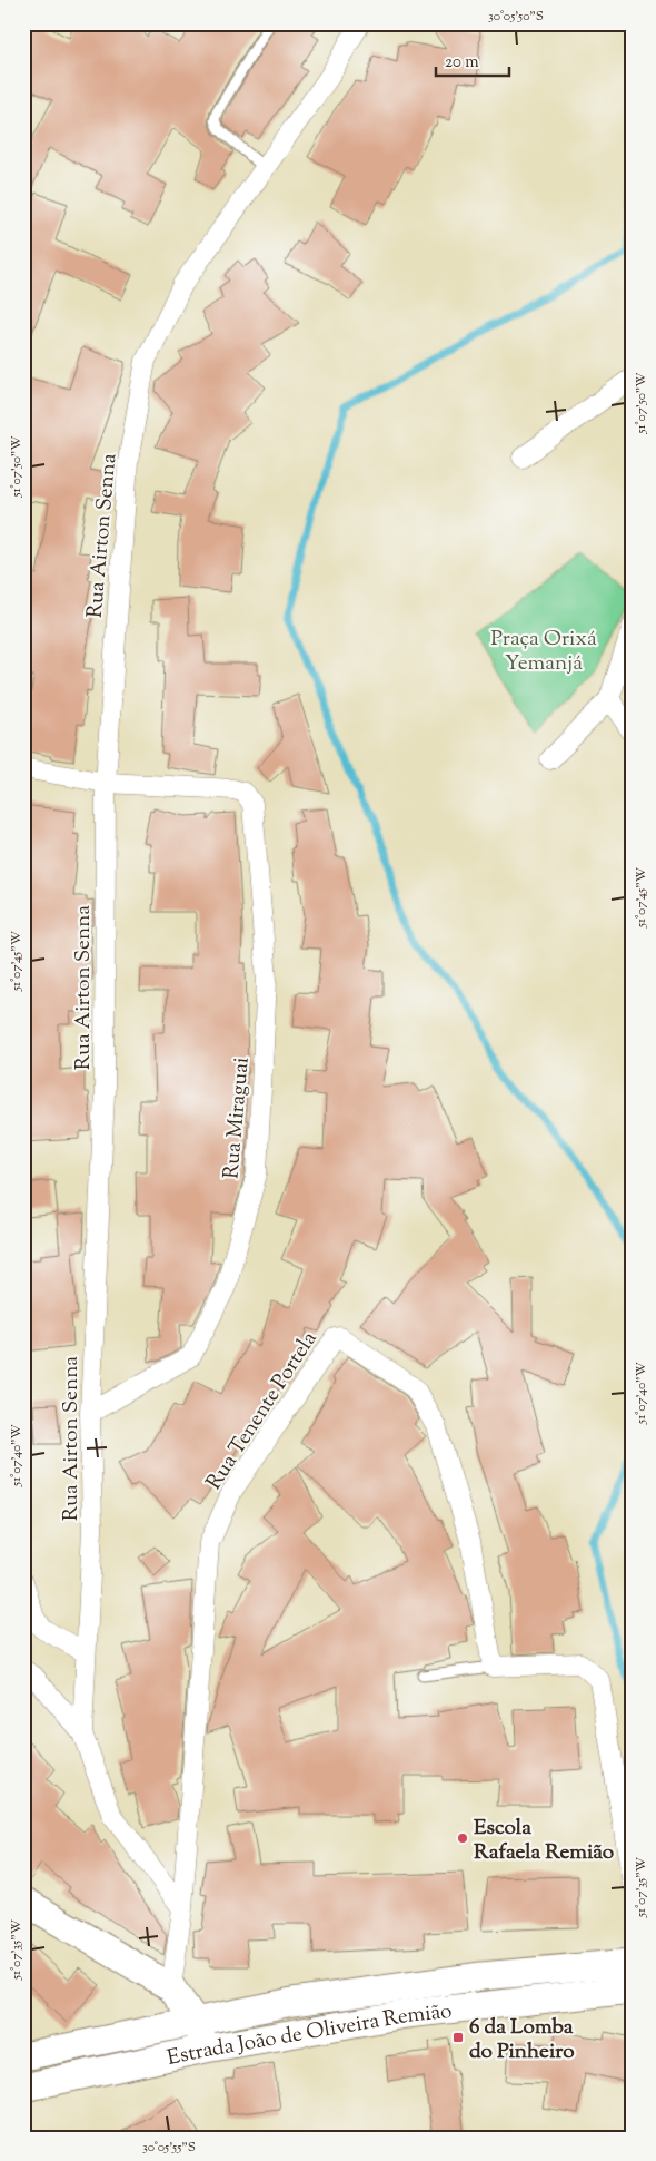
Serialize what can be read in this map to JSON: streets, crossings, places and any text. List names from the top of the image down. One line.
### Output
{"streets":{"main road":["Estrada João de Oliveira Remião"],"street":["Rua Airton Senna","Rua Miraguai","Rua Tenente Portela"]},"crossings":[["Rua Airton Senna","Rua Miraguai"],["Rua Airton Senna","Rua Tenente Portela"]],"parks":["Praça Orixá Yemanjá"],"places":{"other":["Escola Rafaela Remião"],"transit":["6 da Lomba do Pinheiro"]},"scale_bar":"20 m","coordinates":["30°05'50\"S","51°07'50\"W","51°07'45\"W","51°07'40\"W","51°07'35\"W","30°05'55\"S"]}
